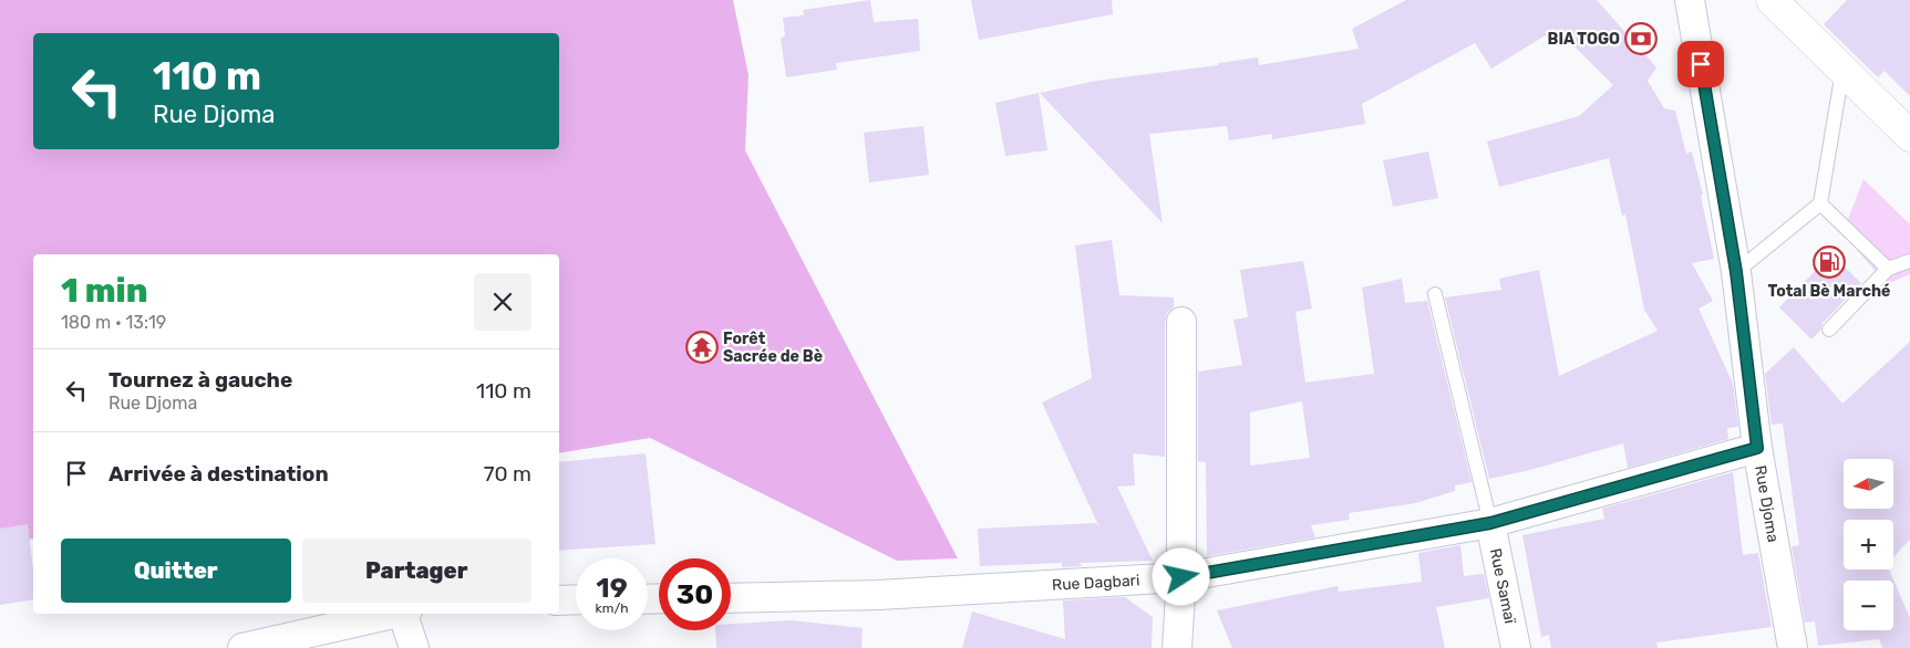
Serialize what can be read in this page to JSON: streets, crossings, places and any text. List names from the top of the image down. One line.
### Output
{"streets":{"street":["Rue Djoma","Rue Dagbari","Rue Samaï"]},"crossings":[["Rue Djoma","Rue Dagbari"],["Rue Dagbari","Rue Samaï"]],"places":{"bank":["BIA TOGO"],"fuel station":["Total Bè Marché"],"temple":["Forêt Sacrée de Bè"]},"north":"left","page":{"turn":["110 m","Rue Djoma"],"heading":["1 min","180 m · 13:19"],"list":[{"name":"Tournez à gauche","note":"Rue Djoma","value":"110 m"},{"name":"Arrivée à destination","value":"70 m"}],"map_buttons":["+","−"],"buttons":["Quitter","Partager"],"speed":"19 km/h","limit":"30"}}
